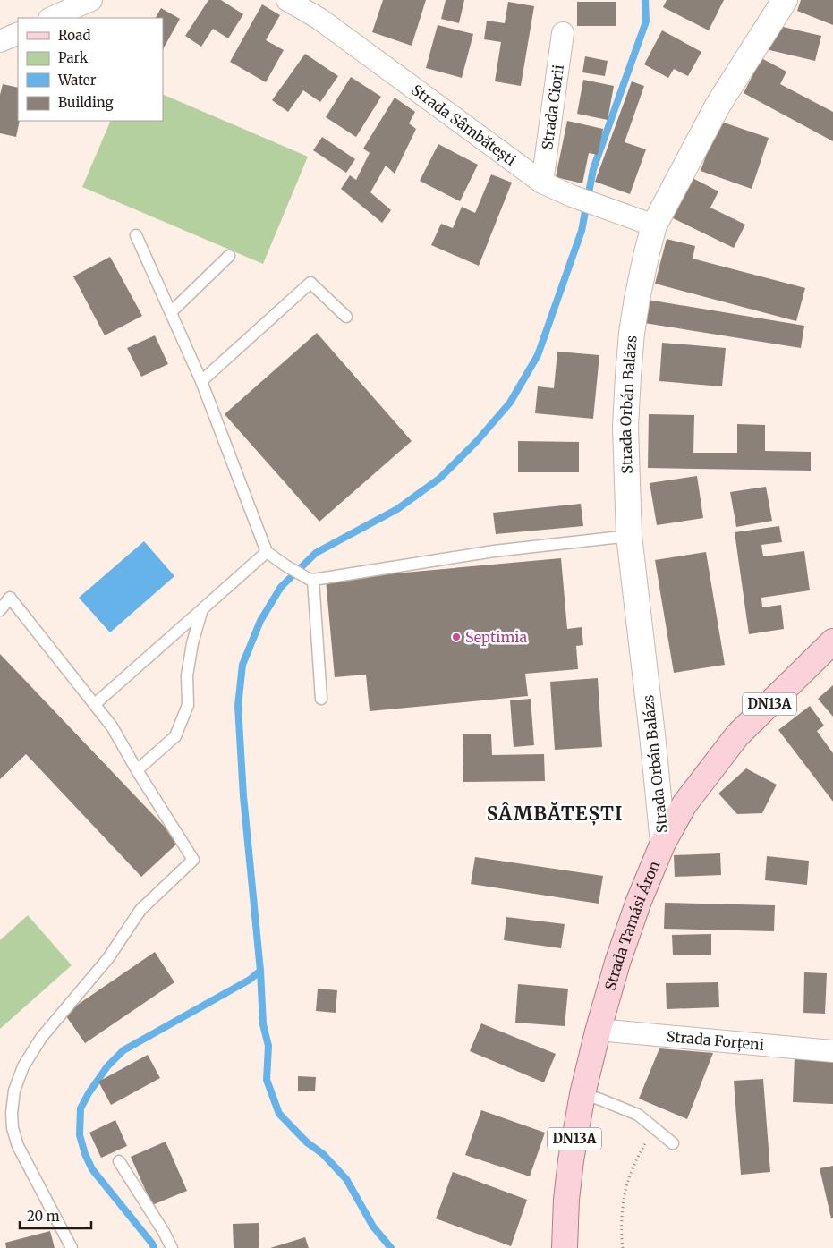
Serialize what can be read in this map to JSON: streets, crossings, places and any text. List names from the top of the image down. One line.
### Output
{"streets":{"main road":["Strada Orbán Balázs","DN13A","Strada Tamási Áron"],"street":["Strada Ciorii","Strada Sâmbătești","Strada Forțeni"]},"crossings":[["Strada Ciorii","Strada Sâmbătești"],["Strada Sâmbătești","Strada Orbán Balázs"],["Strada Orbán Balázs","Strada Tamási Áron"],["DN13A","Strada Tamási Áron"],["DN13A","Strada Forțeni"],["Strada Tamási Áron","Strada Forțeni"]],"districts":["SÂMBĂTEȘTI"],"places":["Septimia"],"legend":["Road","Park","Water","Building"],"scale_bar":"20 m"}
